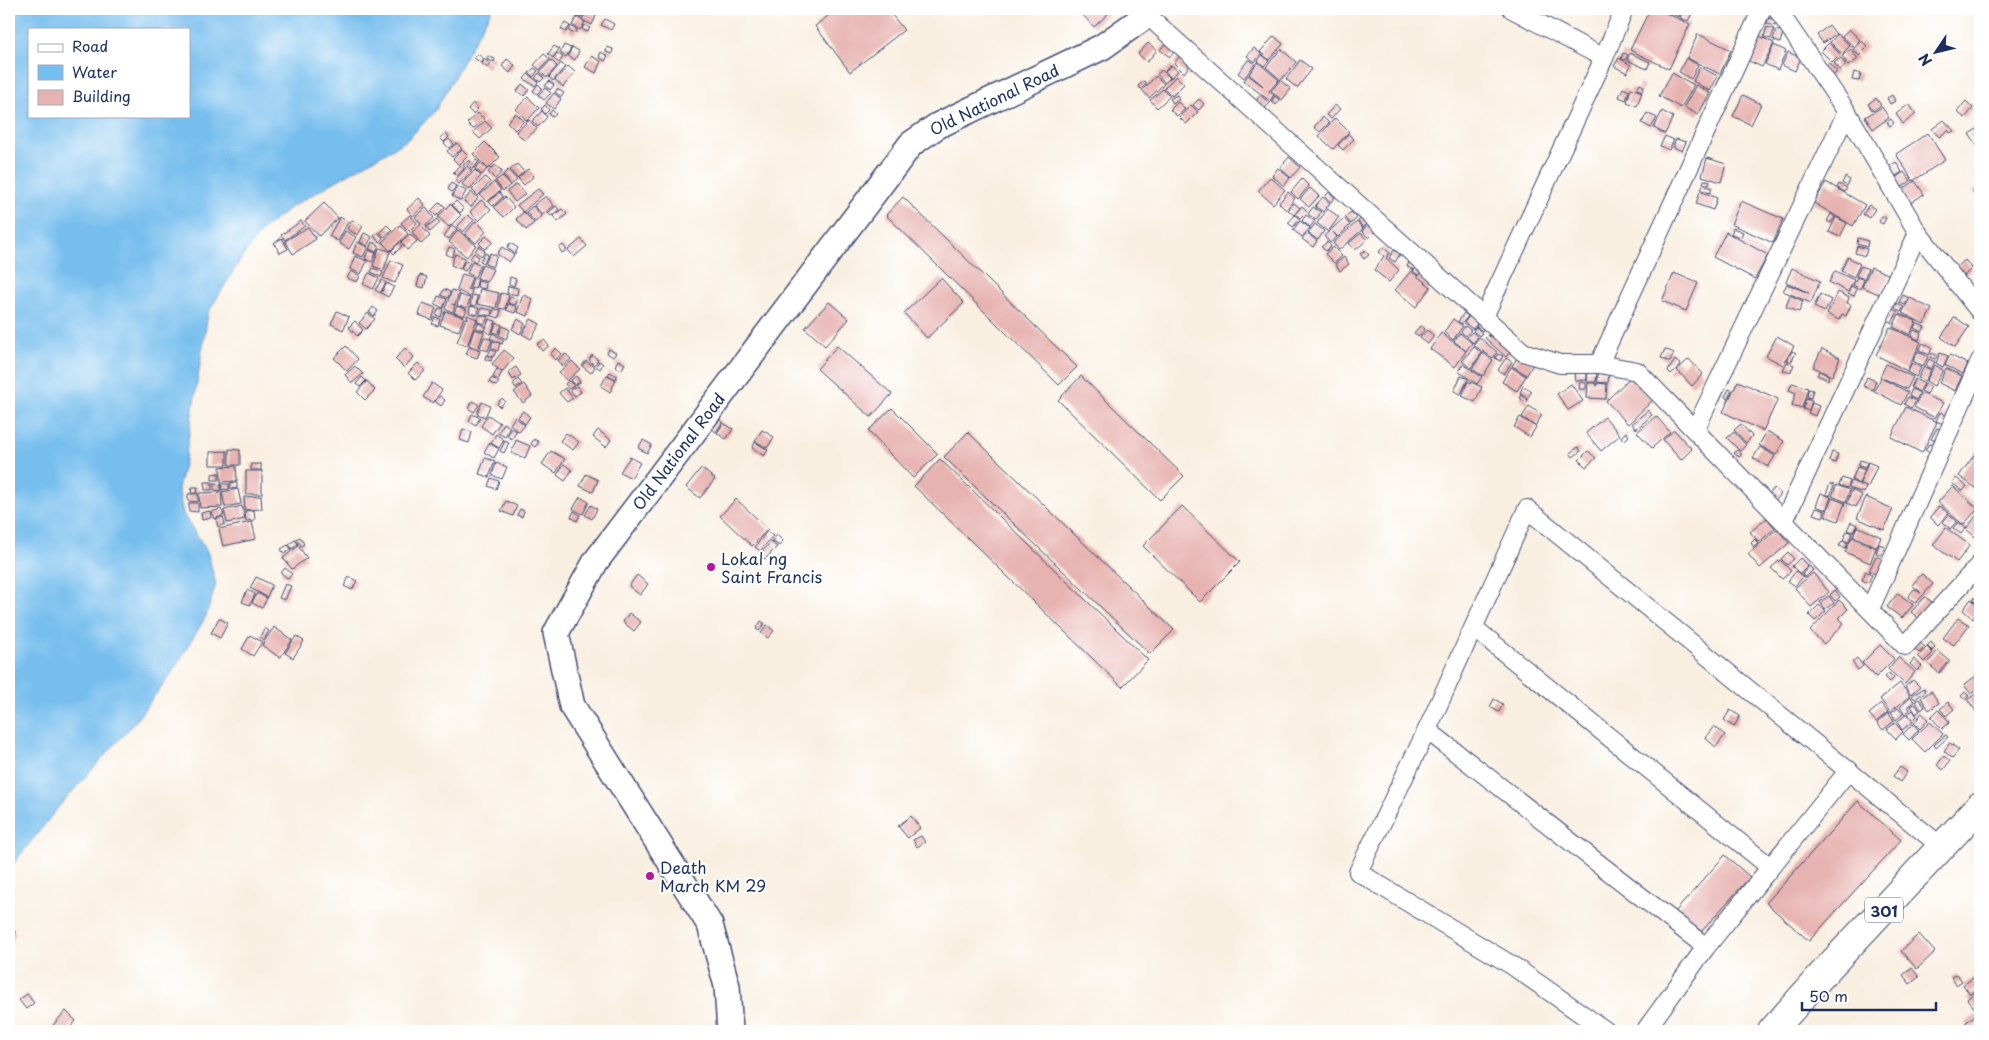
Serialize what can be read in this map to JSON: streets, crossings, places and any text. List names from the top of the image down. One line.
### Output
{"streets":{"main road":["Old National Road","301"]},"places":["Lokal ng Saint Francis","Death March KM 29"],"legend":["Road","Water","Building"],"scale_bar":"50 m","north":"bottom left"}
